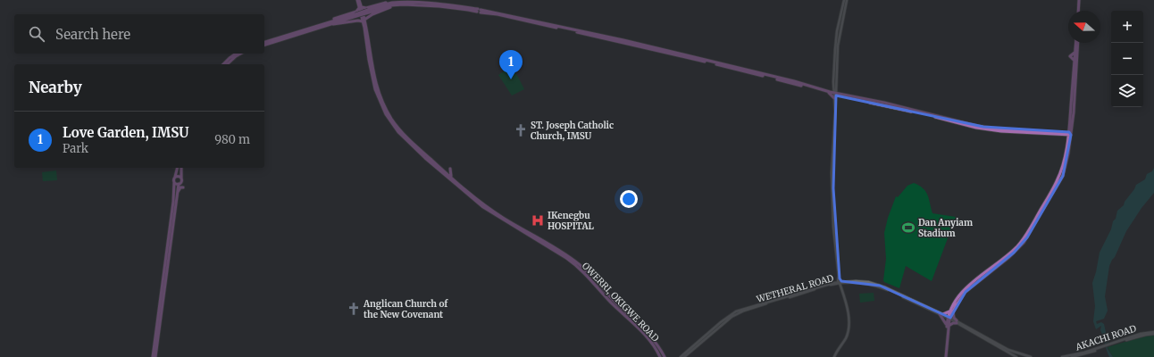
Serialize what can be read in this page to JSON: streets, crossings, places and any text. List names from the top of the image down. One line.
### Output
{"streets":{"main road":["WETHERAL ROAD","OWERRI, OKIGWE ROAD","AKACHI ROAD"]},"places":{"church":["ST. Joseph Catholic Church, IMSU","Anglican Church of the New Covenant"],"hospital":["IKenegbu HOSPITAL"],"sports":["Dan Anyiam Stadium"]},"north":"left","page":{"map_buttons":["+","−"],"search":"Search here","pins":"1","heading":"Nearby","list":[{"mark":"1","name":"Love Garden, IMSU","note":"Park","value":"980 m"}]}}
